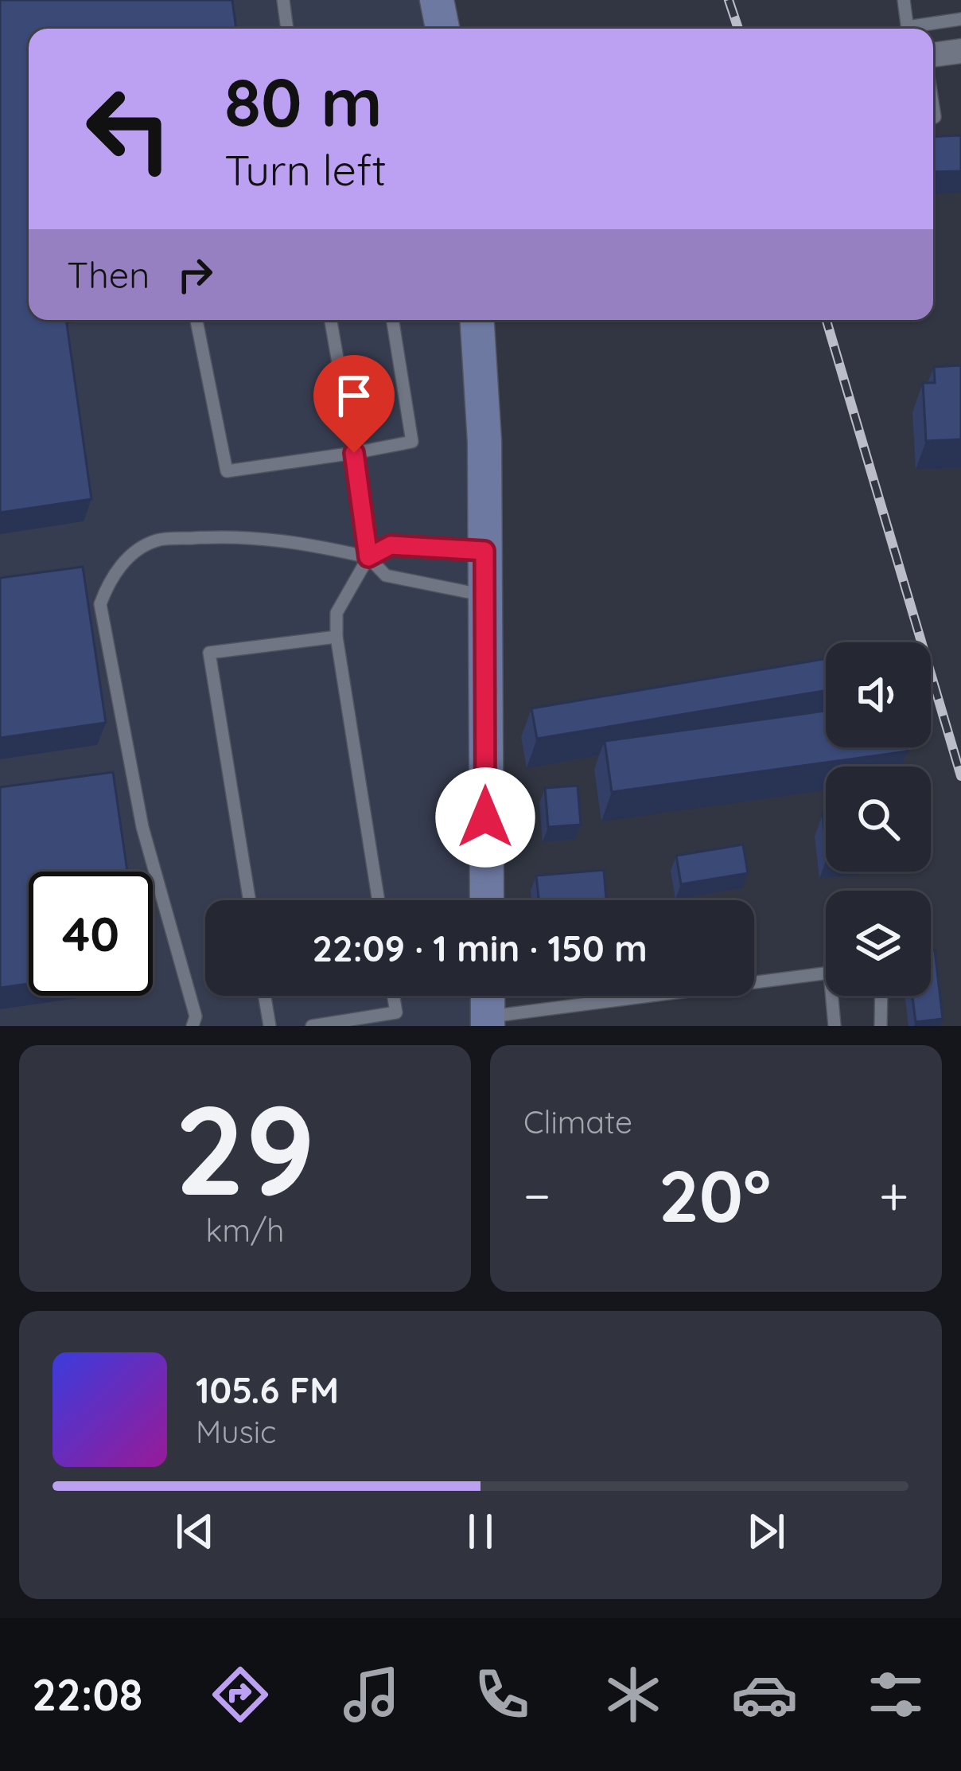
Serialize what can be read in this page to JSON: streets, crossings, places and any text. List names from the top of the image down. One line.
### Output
{"page":{"turn":["80 m","Turn left"],"then":"Then","limit":"40","trip":"22:09 · 1 min · 150 m","tile":[["29","km/h"],"Climate"],"heat":["−","20°","+"],"song":["105.6 FM","Music"],"tabs":"22:08"}}
